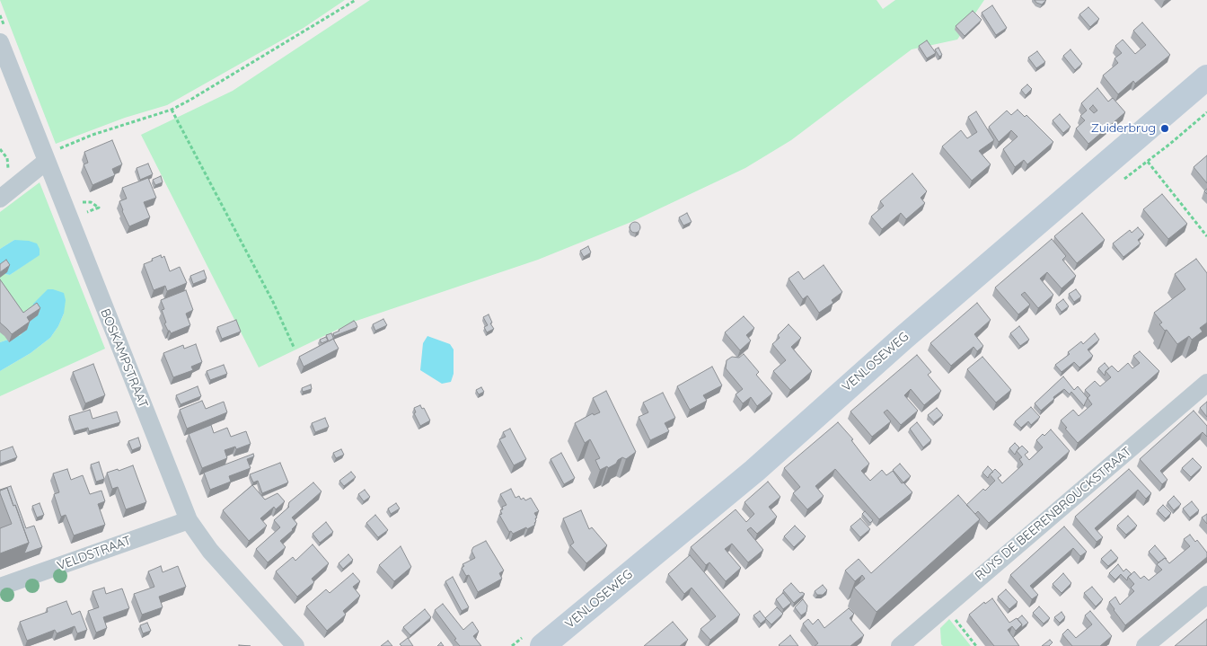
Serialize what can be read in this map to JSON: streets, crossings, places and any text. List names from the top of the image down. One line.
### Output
{"streets":{"main road":["VENLOSEWEG"],"street":["BOSKAMPSTRAAT","RUYS DE BEERENBROUCKSTRAAT","VELDSTRAAT"]},"crossings":[["BOSKAMPSTRAAT","VELDSTRAAT"]],"places":["Zuiderbrug"]}
